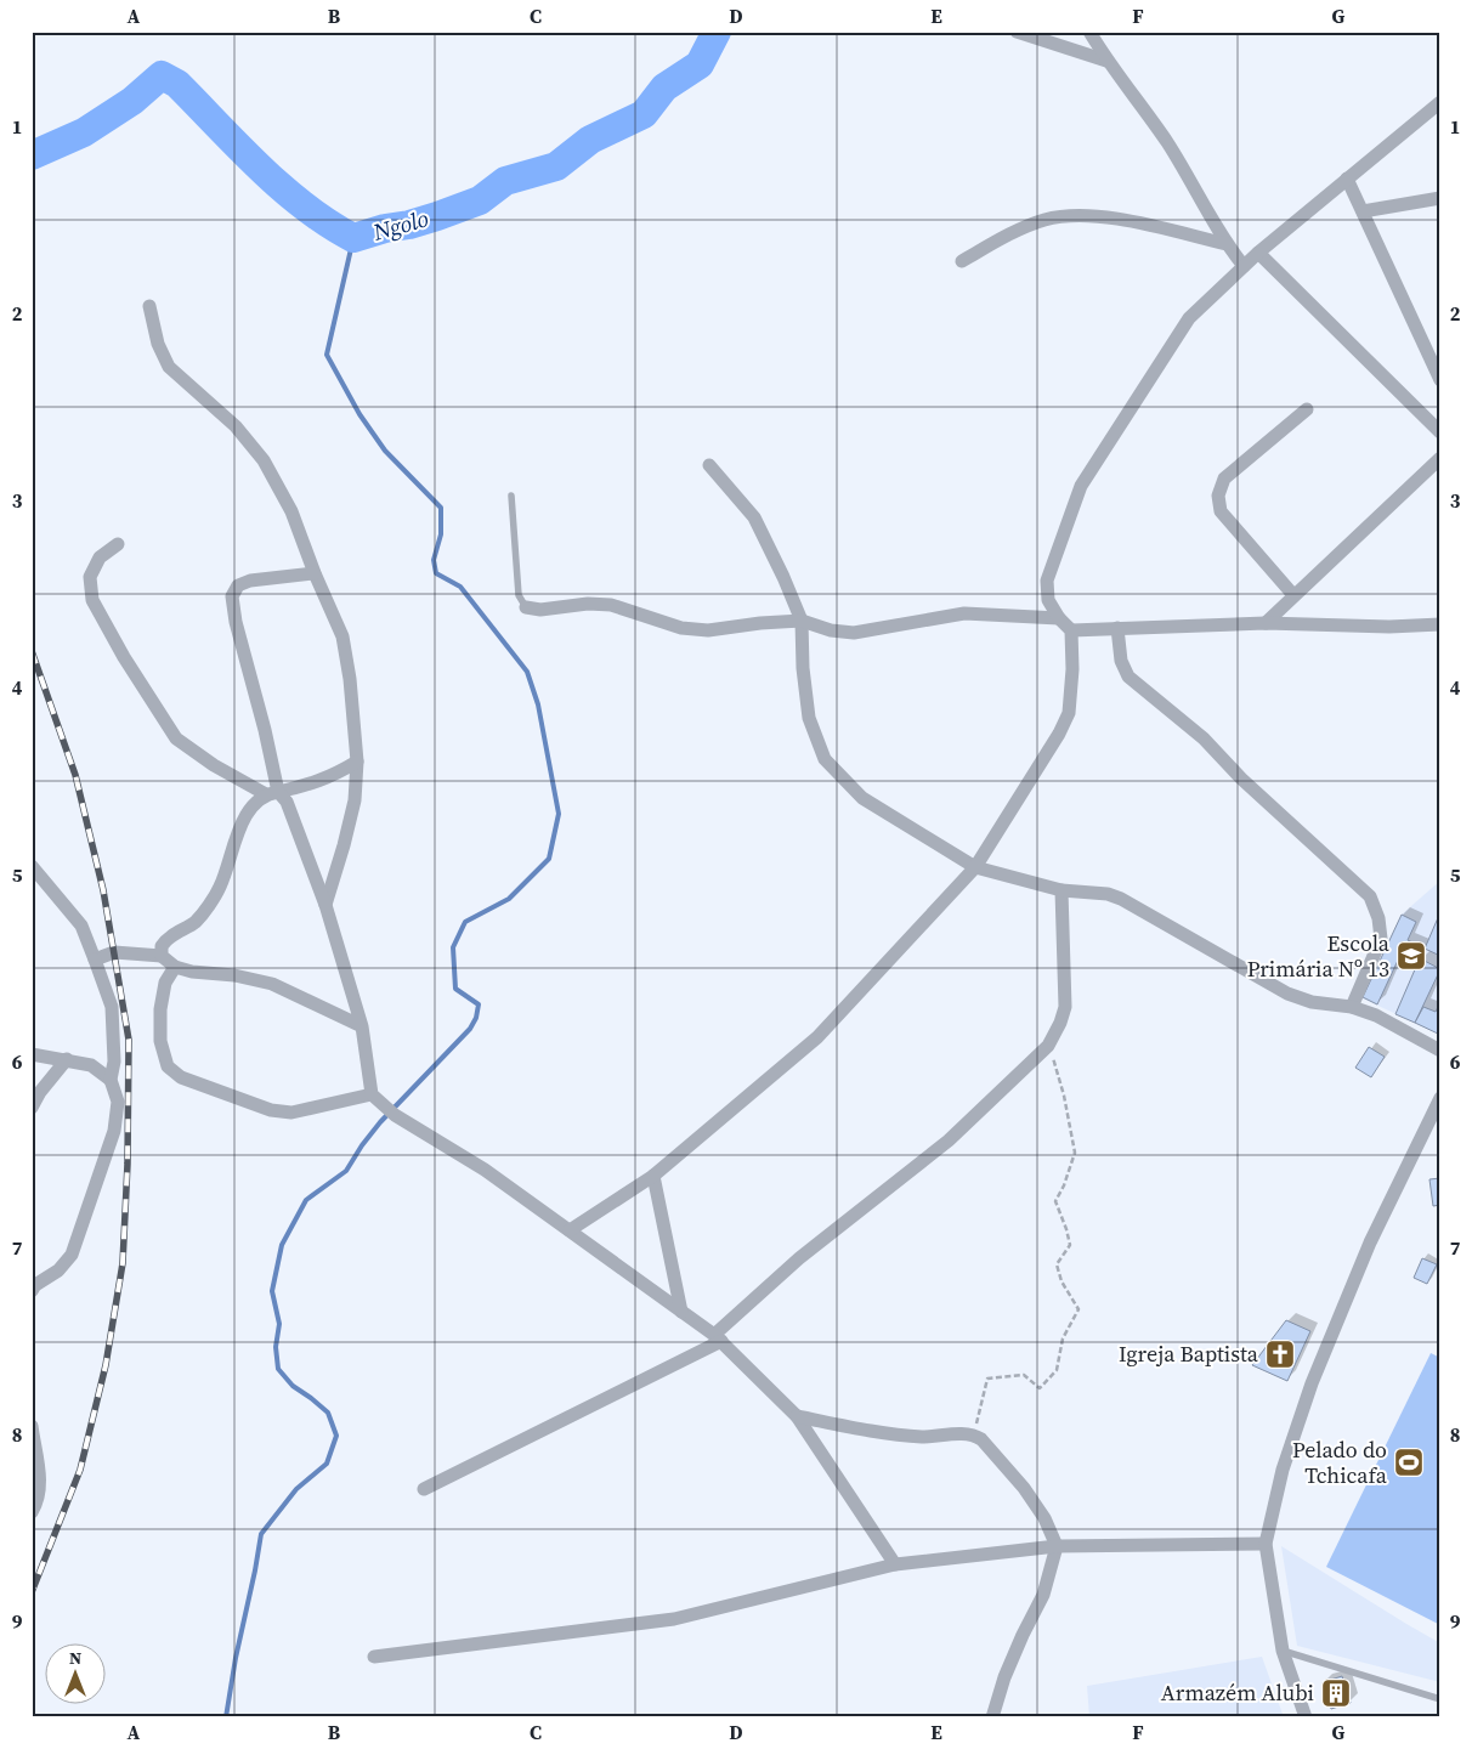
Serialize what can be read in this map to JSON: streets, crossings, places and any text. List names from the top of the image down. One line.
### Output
{"water":["Ngolo"],"places":{"school or university":["Escola Primária Nº 13"],"church":["Igreja Baptista"],"sports":["Pelado do Tchicafa"],"building":["Armazém Alubi"]},"north":"top","grid":{"columns":["A","B","C","D","E","F","G"],"rows":["1","2","3","4","5","6","7","8","9"]}}
